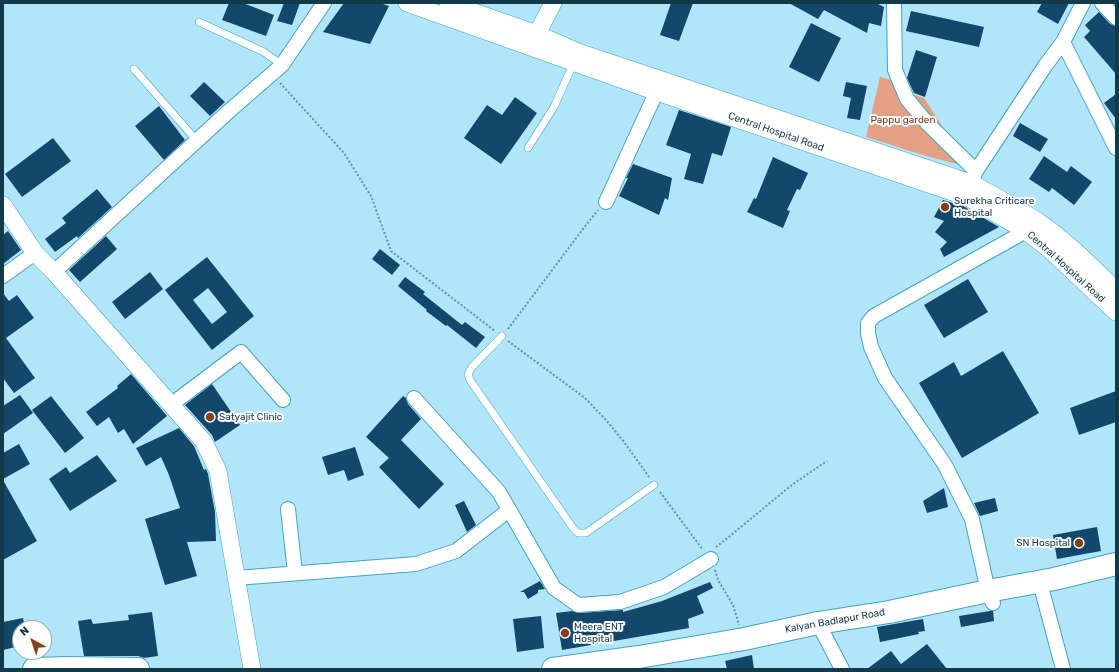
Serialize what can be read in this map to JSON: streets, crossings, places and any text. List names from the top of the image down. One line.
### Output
{"streets":{"main road":["Kalyan Badlapur Road"],"street":["Central Hospital Road"]},"parks":["Pappu garden"],"places":["Surekha Criticare Hospital","Satyajit Clinic","SN Hospital","Meera ENT Hospital"],"north":"top left"}
